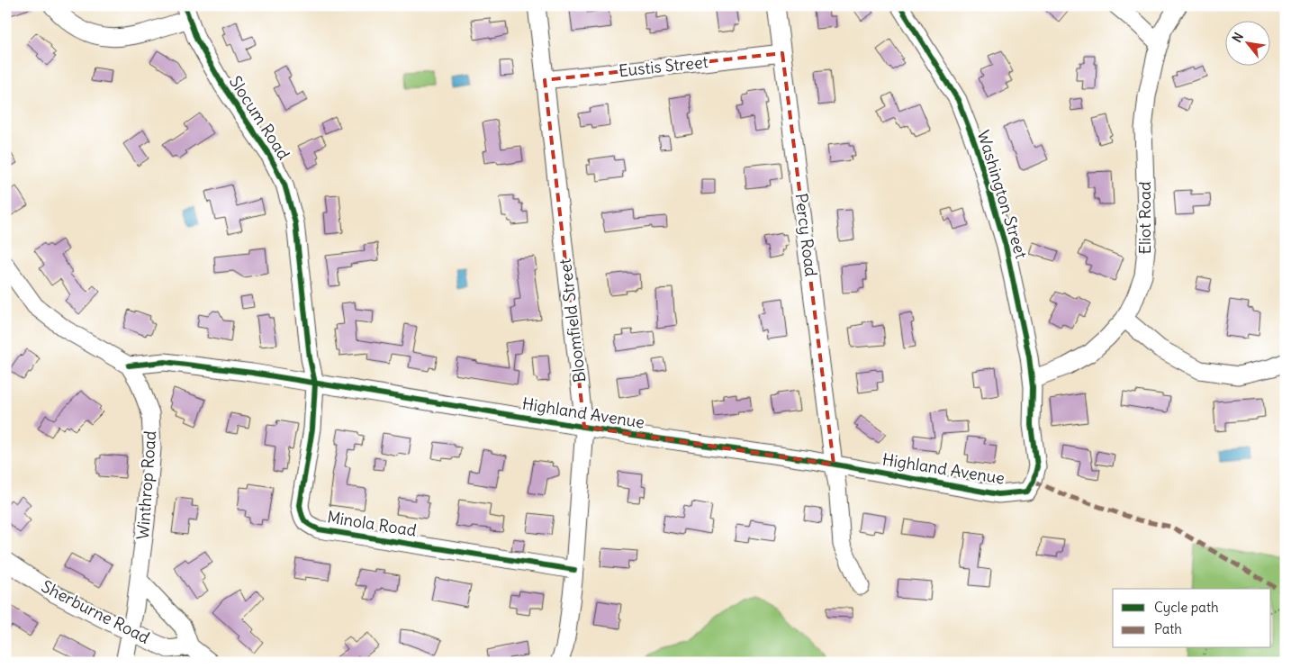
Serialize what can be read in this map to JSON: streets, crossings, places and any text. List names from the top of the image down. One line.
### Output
{"streets":{"street":["Eustis Street","Slocum Road","Washington Street","Eliot Road","Percy Road","Bloomfield Street","Highland Avenue","Winthrop Road","Minola Road","Sherburne Road"]},"crossings":[["Eustis Street","Percy Road"],["Eustis Street","Bloomfield Street"],["Slocum Road","Highland Avenue"],["Slocum Road","Minola Road"],["Washington Street","Eliot Road"],["Washington Street","Highland Avenue"],["Percy Road","Highland Avenue"],["Bloomfield Street","Highland Avenue"],["Bloomfield Street","Minola Road"],["Highland Avenue","Winthrop Road"],["Highland Avenue","Minola Road"],["Winthrop Road","Sherburne Road"]],"legend":["Cycle path","Path"],"north":"top left"}
